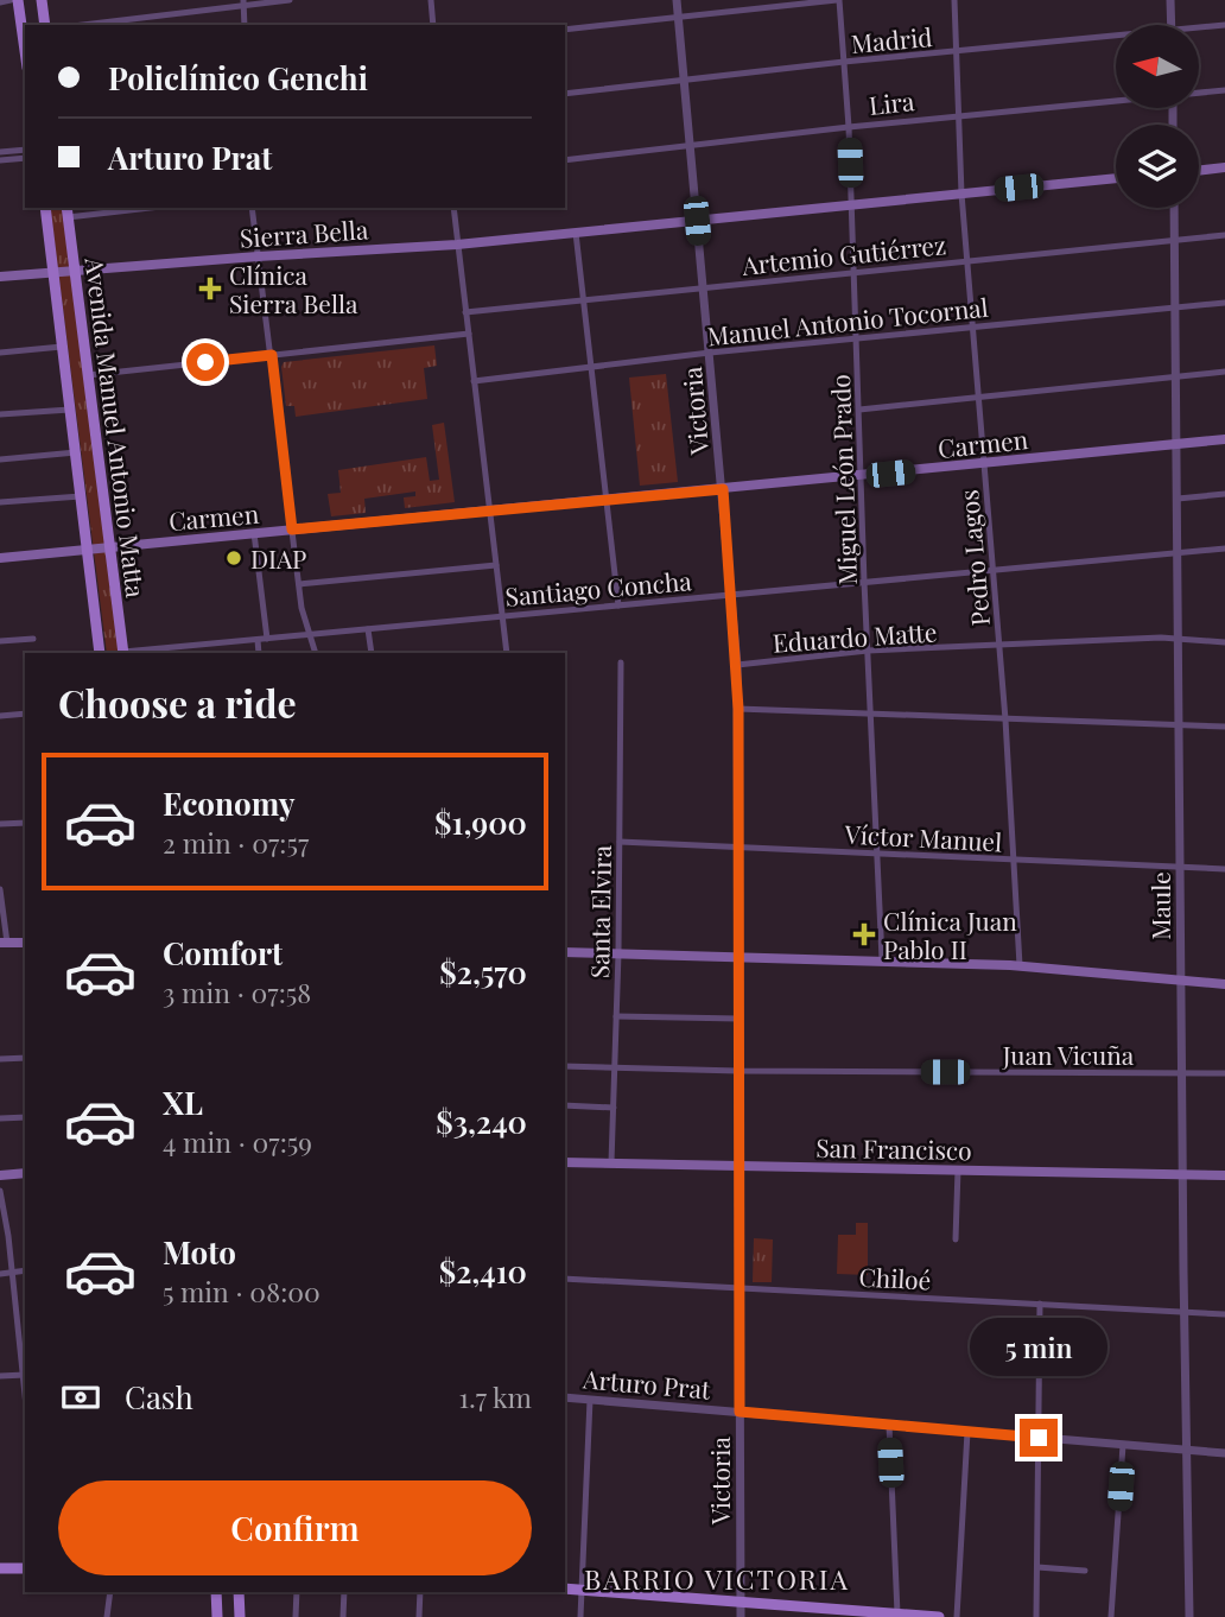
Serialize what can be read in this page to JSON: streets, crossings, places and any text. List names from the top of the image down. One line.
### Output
{"streets":{"main road":["Sierra Bella","Avenida Manuel Antonio Matta","Carmen","San Francisco"],"street":["Madrid","Lira","Artemio Gutiérrez","Manuel Antonio Tocornal","Victoria","Miguel León Prado","Pedro Lagos","Santiago Concha","Eduardo Matte","Víctor Manuel","Maule","Santa Elvira","Juan Vicuña","Chiloé","Arturo Prat"]},"crossings":[["Madrid","Victoria"],["Madrid","Miguel León Prado"],["Madrid","Pedro Lagos"],["Lira","Victoria"],["Lira","Miguel León Prado"],["Lira","Pedro Lagos"],["Sierra Bella","Victoria"],["Sierra Bella","Avenida Manuel Antonio Matta"],["Sierra Bella","Miguel León Prado"],["Sierra Bella","Pedro Lagos"],["Artemio Gutiérrez","Victoria"],["Artemio Gutiérrez","Miguel León Prado"],["Artemio Gutiérrez","Pedro Lagos"],["Artemio Gutiérrez","Maule"],["Manuel Antonio Tocornal","Victoria"],["Manuel Antonio Tocornal","Miguel León Prado"],["Manuel Antonio Tocornal","Pedro Lagos"],["Manuel Antonio Tocornal","Maule"],["Victoria","Carmen"],["Victoria","Santiago Concha"],["Victoria","Eduardo Matte"],["Victoria","Víctor Manuel"],["Victoria","Juan Vicuña"],["Victoria","San Francisco"],["Victoria","Chiloé"],["Victoria","Arturo Prat"],["Avenida Manuel Antonio Matta","Carmen"],["Avenida Manuel Antonio Matta","Santiago Concha"],["Carmen","Miguel León Prado"],["Carmen","Pedro Lagos"],["Carmen","Maule"],["Miguel León Prado","Santiago Concha"],["Miguel León Prado","Eduardo Matte"],["Miguel León Prado","Víctor Manuel"],["Pedro Lagos","Santiago Concha"],["Pedro Lagos","Eduardo Matte"],["Pedro Lagos","Víctor Manuel"],["Santiago Concha","Maule"],["Eduardo Matte","Maule"],["Víctor Manuel","Maule"],["Víctor Manuel","Santa Elvira"],["Maule","Juan Vicuña"],["Maule","San Francisco"],["Maule","Chiloé"],["Maule","Arturo Prat"],["Santa Elvira","Juan Vicuña"],["Santa Elvira","San Francisco"]],"districts":["BARRIO VICTORIA"],"places":{"health":["Clínica Sierra Bella","Clínica Juan Pablo II"],"other":["DIAP"]},"north":"left","page":{"banner":["Policlínico Genchi","Arturo Prat"],"heading":"Choose a ride","list":[{"name":"Economy","note":"2 min · 07:57","value":"$1,900"},{"name":"Comfort","note":"3 min · 07:58","value":"$2,570"},{"name":"XL","note":"4 min · 07:59","value":"$3,240"},{"name":"Moto","note":"5 min · 08:00","value":"$2,410"}],"bubble":"5 min","pay":["Cash","1.7 km"],"buttons":"Confirm"}}
